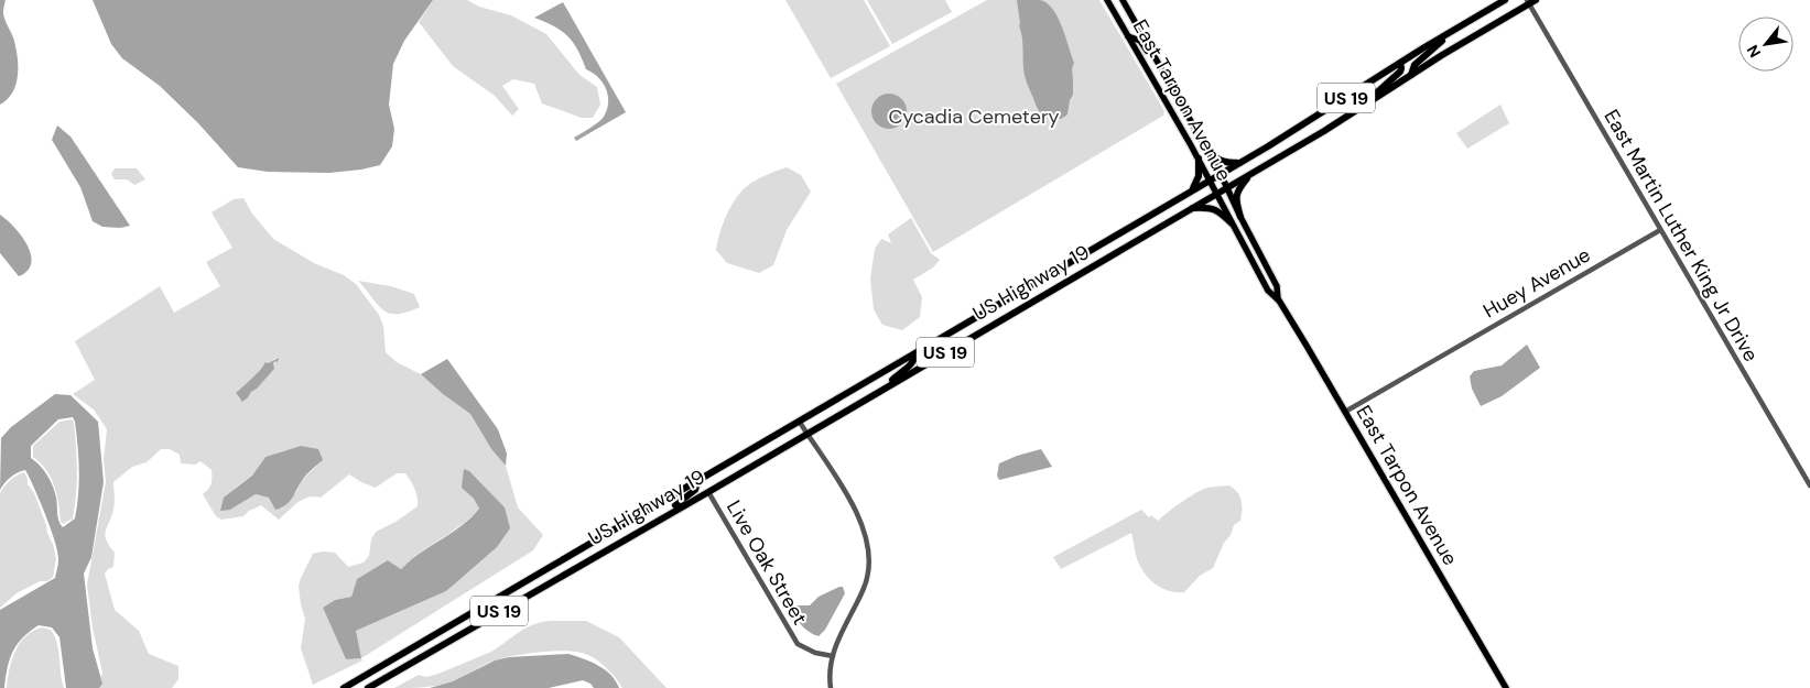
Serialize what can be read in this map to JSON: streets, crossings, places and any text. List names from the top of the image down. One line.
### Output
{"streets":{"highway":["US 19","US Highway 19"],"main road":["East Tarpon Avenue"],"street":["East Martin Luther King Jr Drive","Huey Avenue","Live Oak Street"]},"crossings":[["East Tarpon Avenue","US Highway 19"],["East Tarpon Avenue","Huey Avenue"],["East Martin Luther King Jr Drive","US Highway 19"],["East Martin Luther King Jr Drive","Huey Avenue"],["US Highway 19","Live Oak Street"]],"parks":["Cycadia Cemetery"],"north":"bottom left"}
